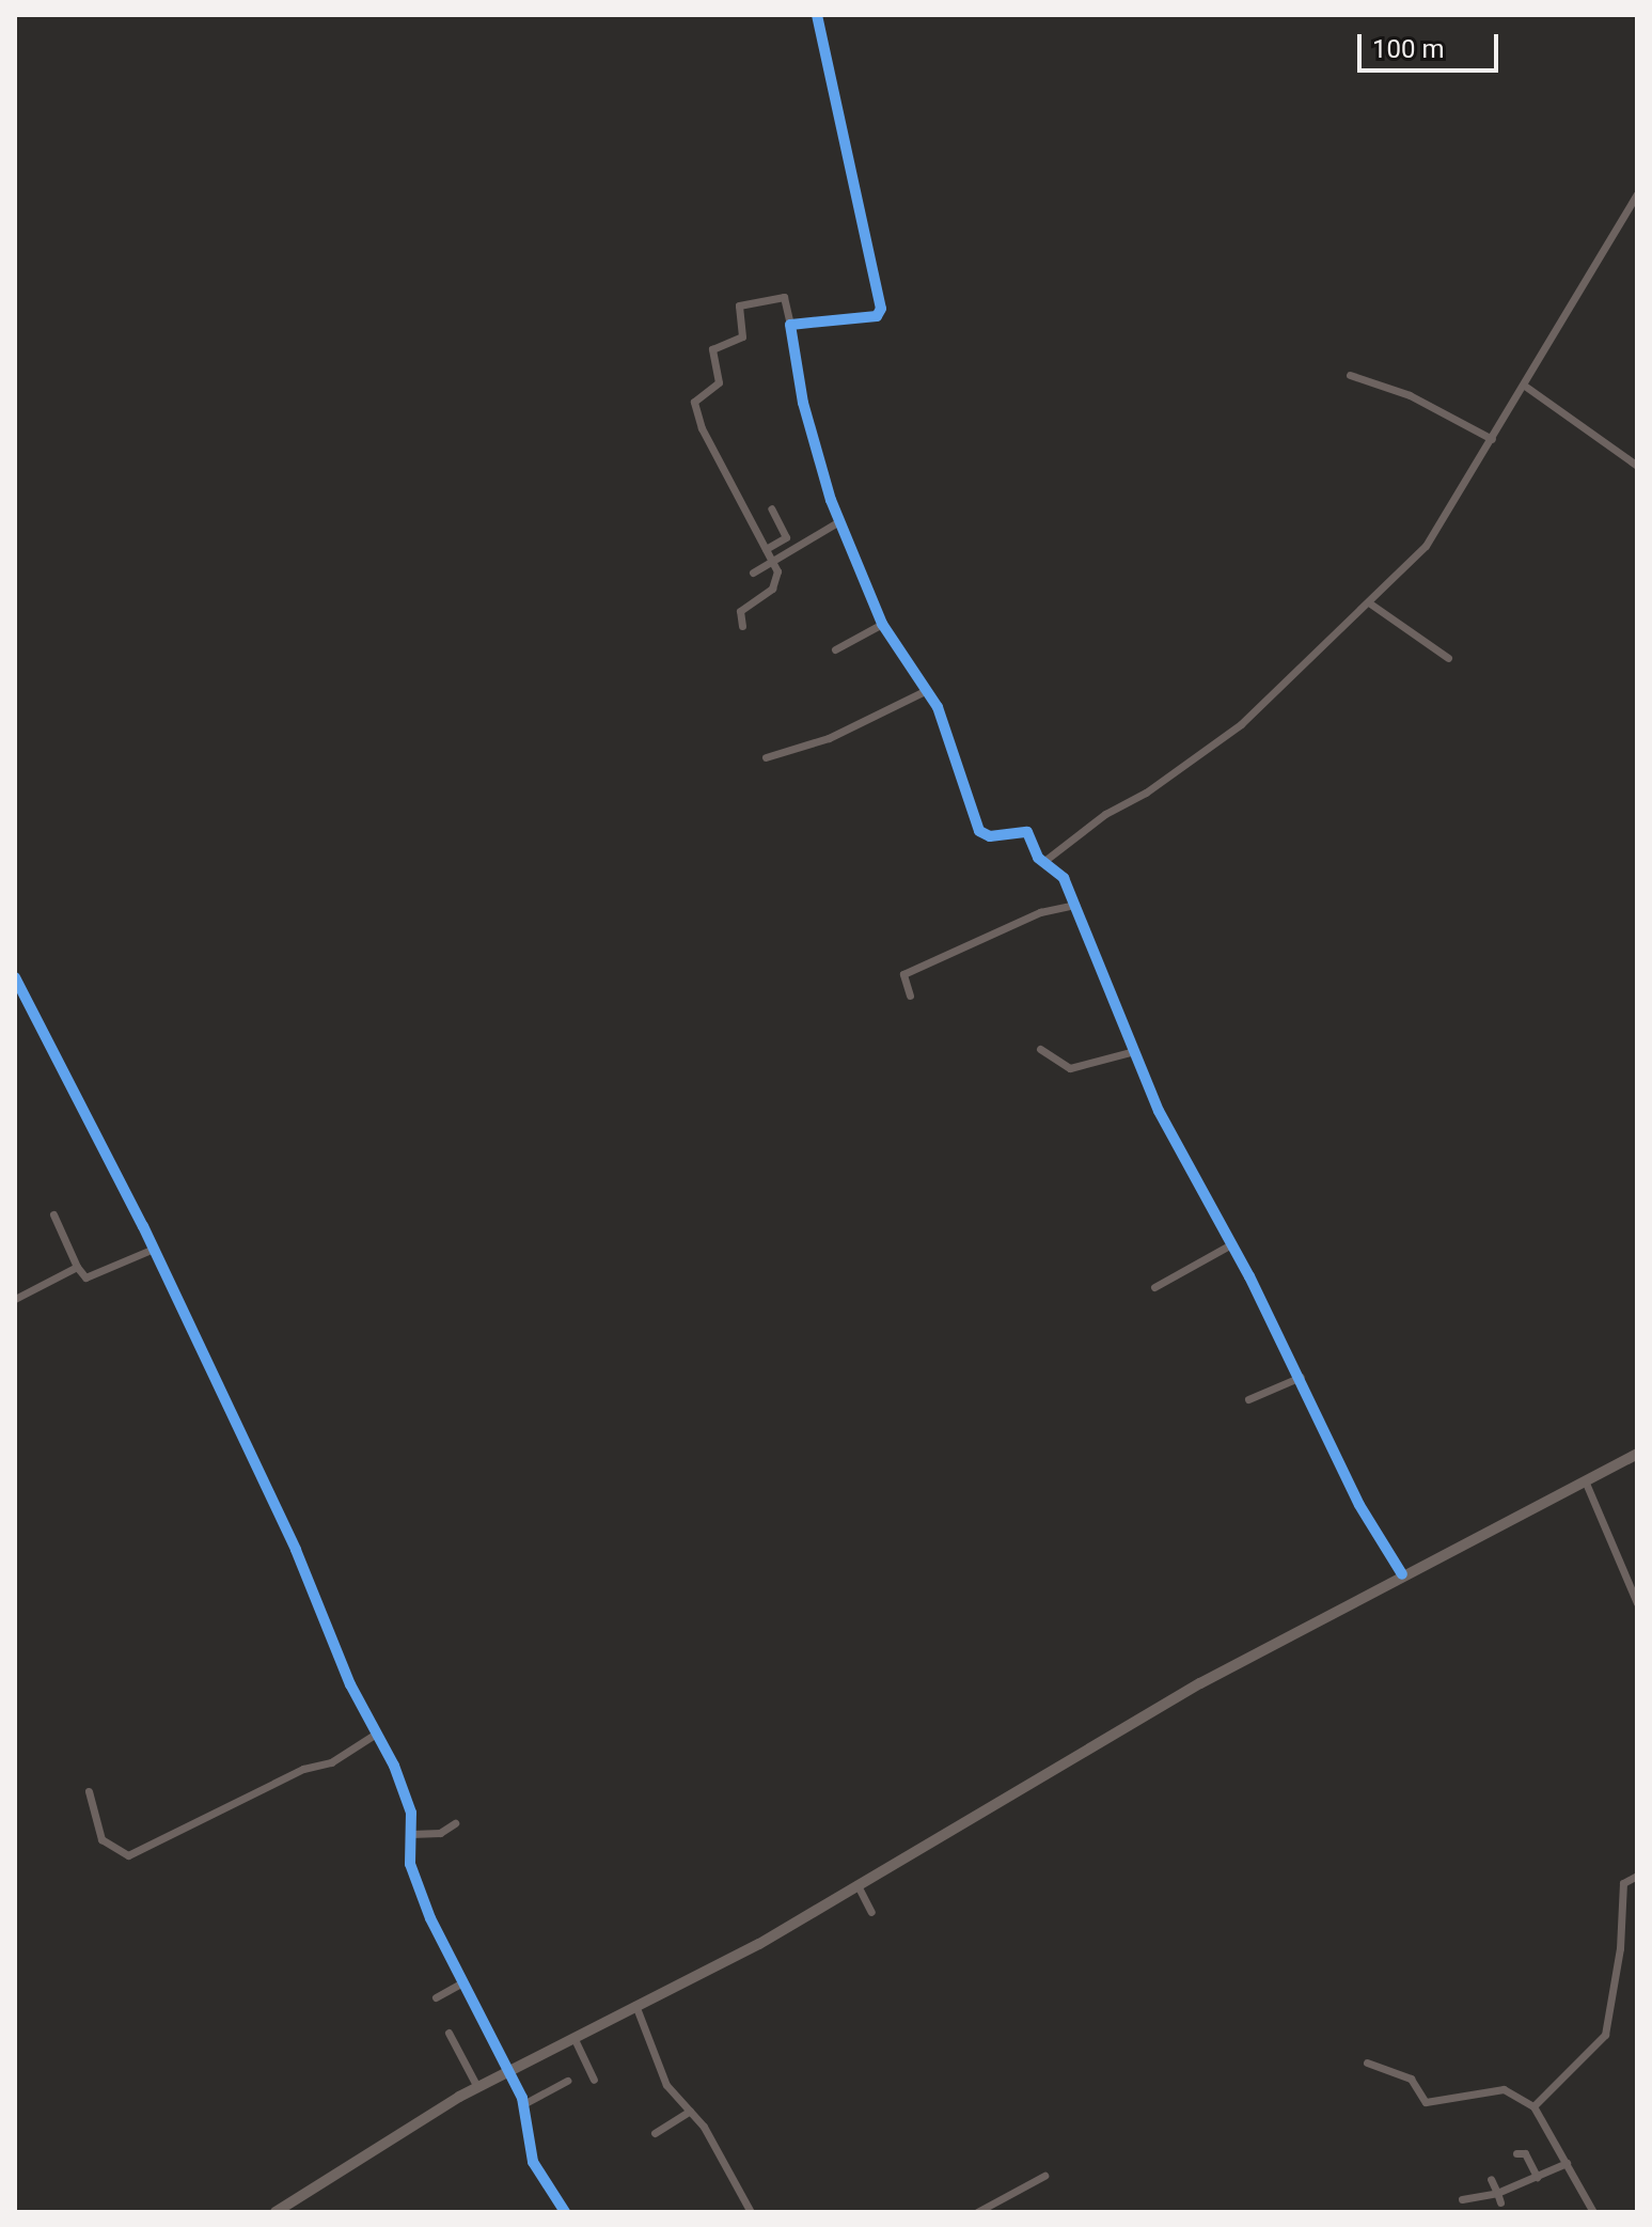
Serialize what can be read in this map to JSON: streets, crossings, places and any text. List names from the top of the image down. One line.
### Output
{"scale_bar":"100 m"}
